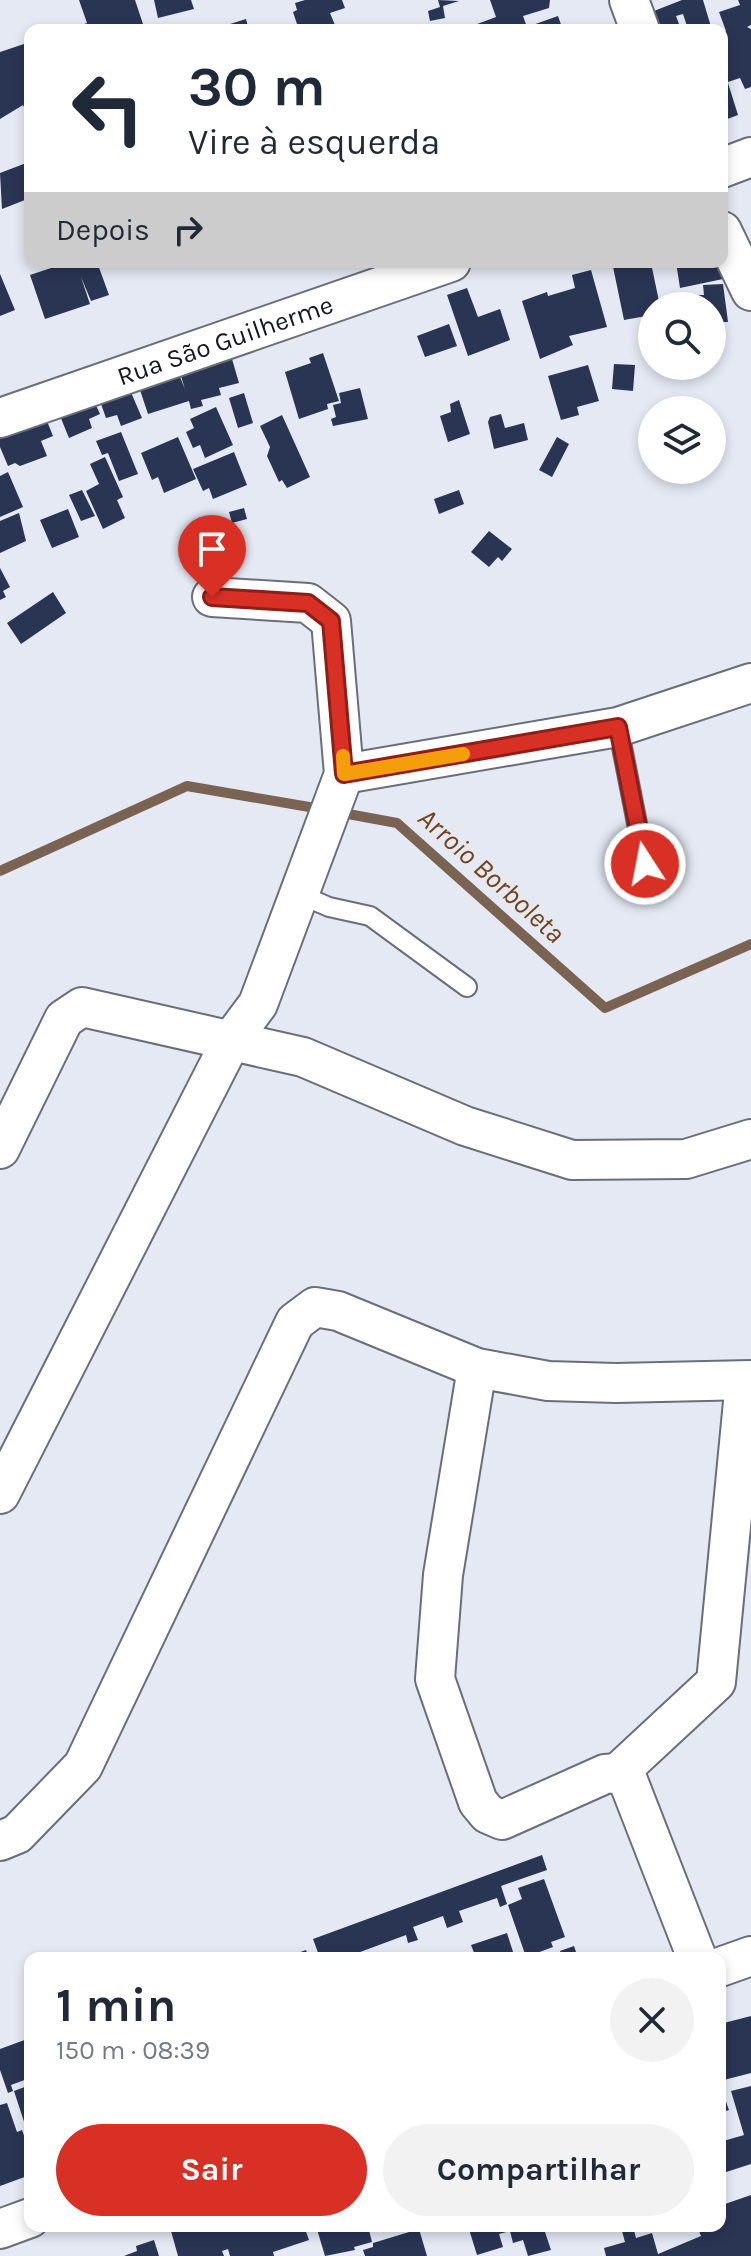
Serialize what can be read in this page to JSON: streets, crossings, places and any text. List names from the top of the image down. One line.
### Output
{"streets":{"street":["Rua São Guilherme"]},"water":["Arroio Borboleta"],"page":{"turn":["30 m","Vire à esquerda"],"then":"Depois","heading":["1 min","150 m · 08:39"],"buttons":["Sair","Compartilhar"]}}
